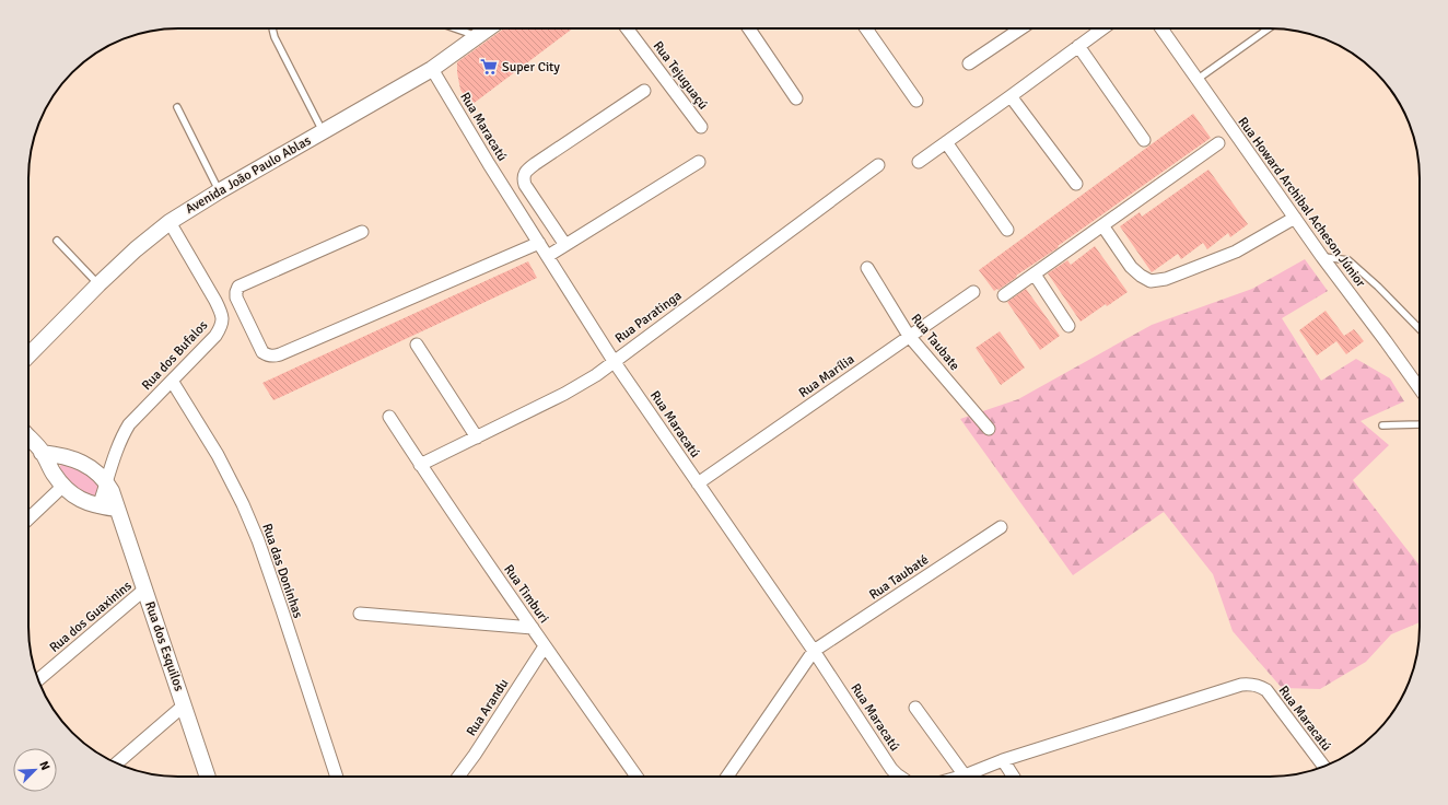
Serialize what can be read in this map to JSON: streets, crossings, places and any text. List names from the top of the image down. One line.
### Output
{"streets":{"street":["Rua Tejuguaçú","Rua Maracatú","Avenida João Paulo Ablas","Rua Howard Archibal Acheson Júnior","Rua Paratinga","Rua Taubate","Rua dos Bufalos","Rua Marília","Rua das Doninhas","Rua Taubaté","Rua Timburi","Rua dos Guaxinins","Rua dos Esquilos","Rua Arandu"]},"crossings":[["Rua Maracatú","Avenida João Paulo Ablas"],["Rua Maracatú","Rua Paratinga"],["Rua Maracatú","Rua Marília"],["Rua Maracatú","Rua Taubaté"],["Avenida João Paulo Ablas","Rua dos Bufalos"],["Rua Paratinga","Rua Timburi"],["Rua Taubate","Rua Marília"],["Rua dos Bufalos","Rua das Doninhas"],["Rua dos Bufalos","Rua dos Esquilos"],["Rua Timburi","Rua Arandu"],["Rua dos Guaxinins","Rua dos Esquilos"]],"places":{"supermarket":["Super City"]},"north":"top right"}
